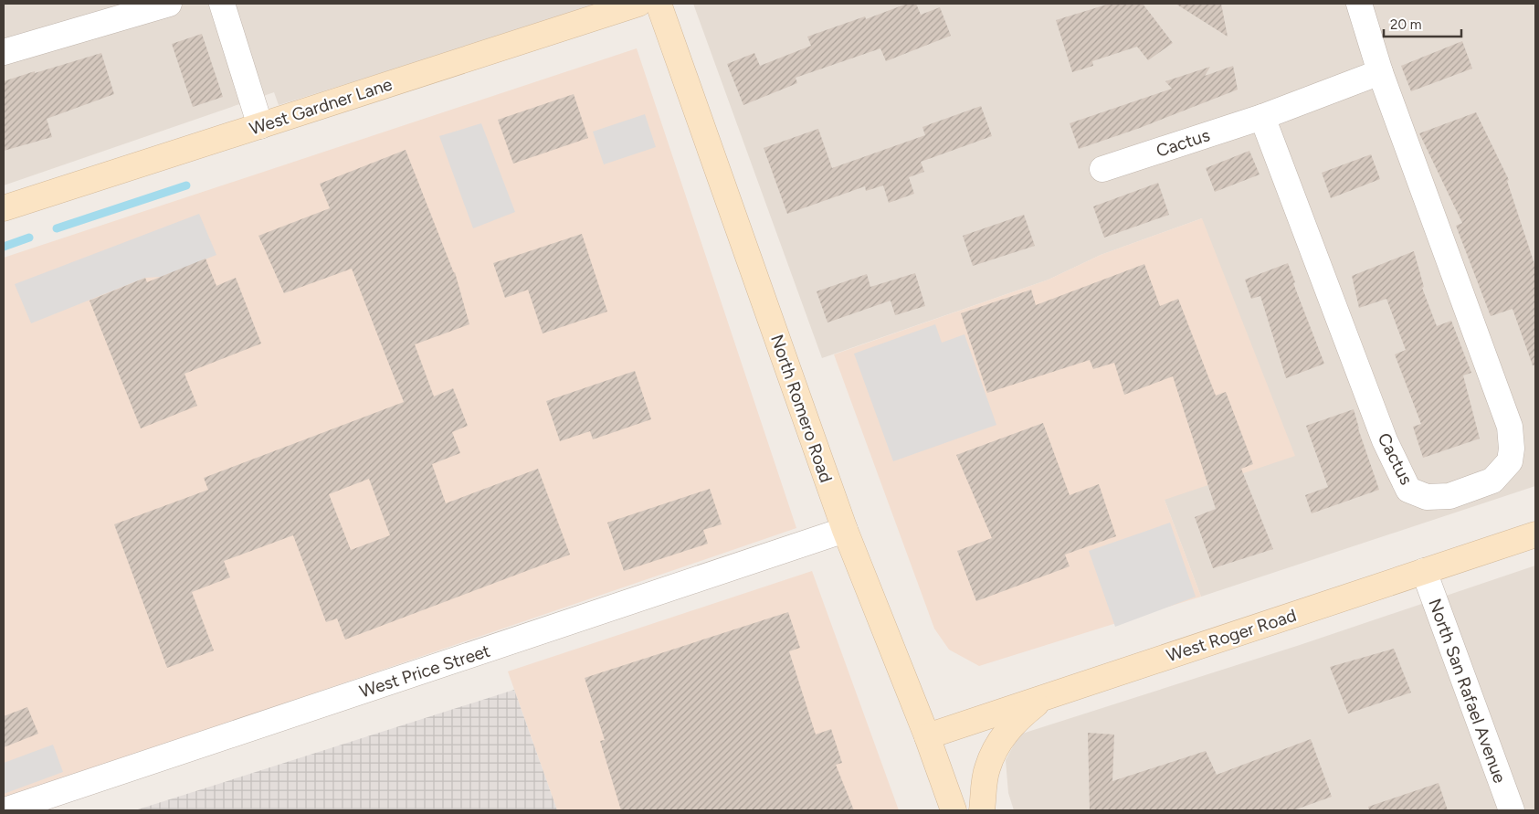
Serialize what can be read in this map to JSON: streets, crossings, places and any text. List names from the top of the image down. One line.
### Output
{"streets":{"street":["West Gardner Lane","Cactus","North Romero Road","West Roger Road","West Price Street","North San Rafael Avenue"]},"crossings":[["North Romero Road","West Roger Road"],["North Romero Road","West Price Street"],["West Roger Road","North San Rafael Avenue"]],"scale_bar":"20 m"}
